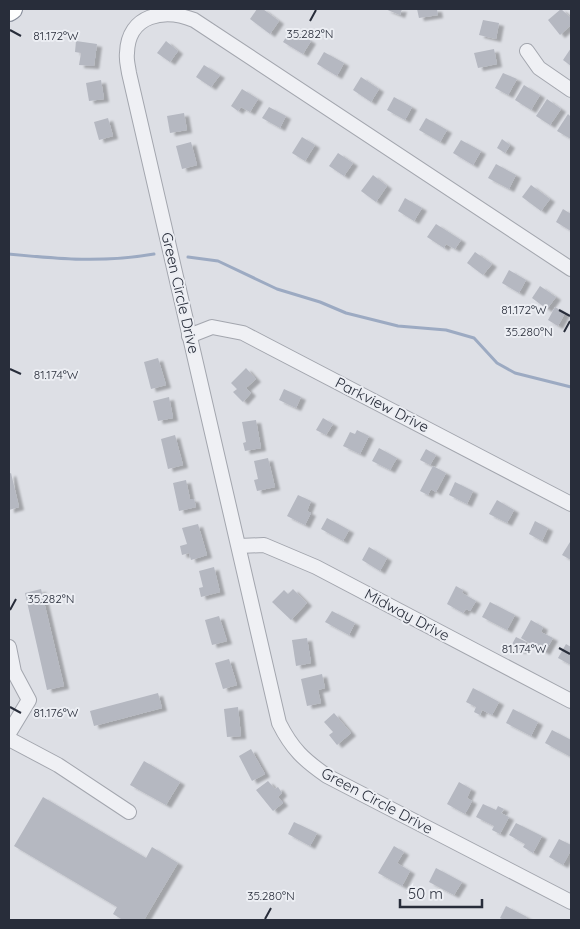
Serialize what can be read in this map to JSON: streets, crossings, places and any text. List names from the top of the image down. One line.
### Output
{"streets":{"street":["Green Circle Drive","Parkview Drive","Midway Drive"]},"crossings":[["Green Circle Drive","Parkview Drive"],["Green Circle Drive","Midway Drive"]],"scale_bar":"50 m","coordinates":["35.282°N","81.172°W","35.280°N","81.174°W","81.176°W"]}
